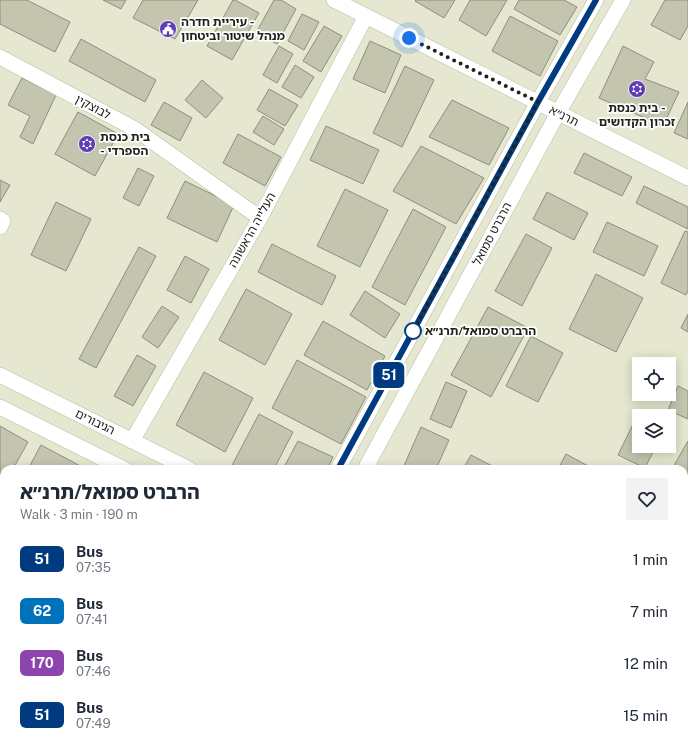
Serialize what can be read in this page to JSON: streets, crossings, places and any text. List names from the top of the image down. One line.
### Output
{"streets":{"street":["לבוצקין","תרנ״א","העלייה הראשונה","הרברט סמואל","הגיבורים"]},"crossings":[["לבוצקין","העלייה הראשונה"],["תרנ״א","העלייה הראשונה"],["תרנ״א","הרברט סמואל"],["העלייה הראשונה","הגיבורים"]],"places":{"public building":["עיריית חדרה - מנהל שיטור וביטחון"],"synagogue":["בית כנסת - זכרון הקדושים","בית כנסת - הספרדי"],"other":["הרברט סמואל/תרנ״א"]},"lines":["bus line 51"],"page":{"on_map":"51","heading":["הרברט סמואל/תרנ״א","Walk · 3 min · 190 m"],"list":[{"mark":"51","name":"Bus","note":"07:35","value":"1 min"},{"mark":"62","name":"Bus","note":"07:41","value":"7 min"},{"mark":"170","name":"Bus","note":"07:46","value":"12 min"},{"mark":"51","name":"Bus","note":"07:49","value":"15 min"}]}}
